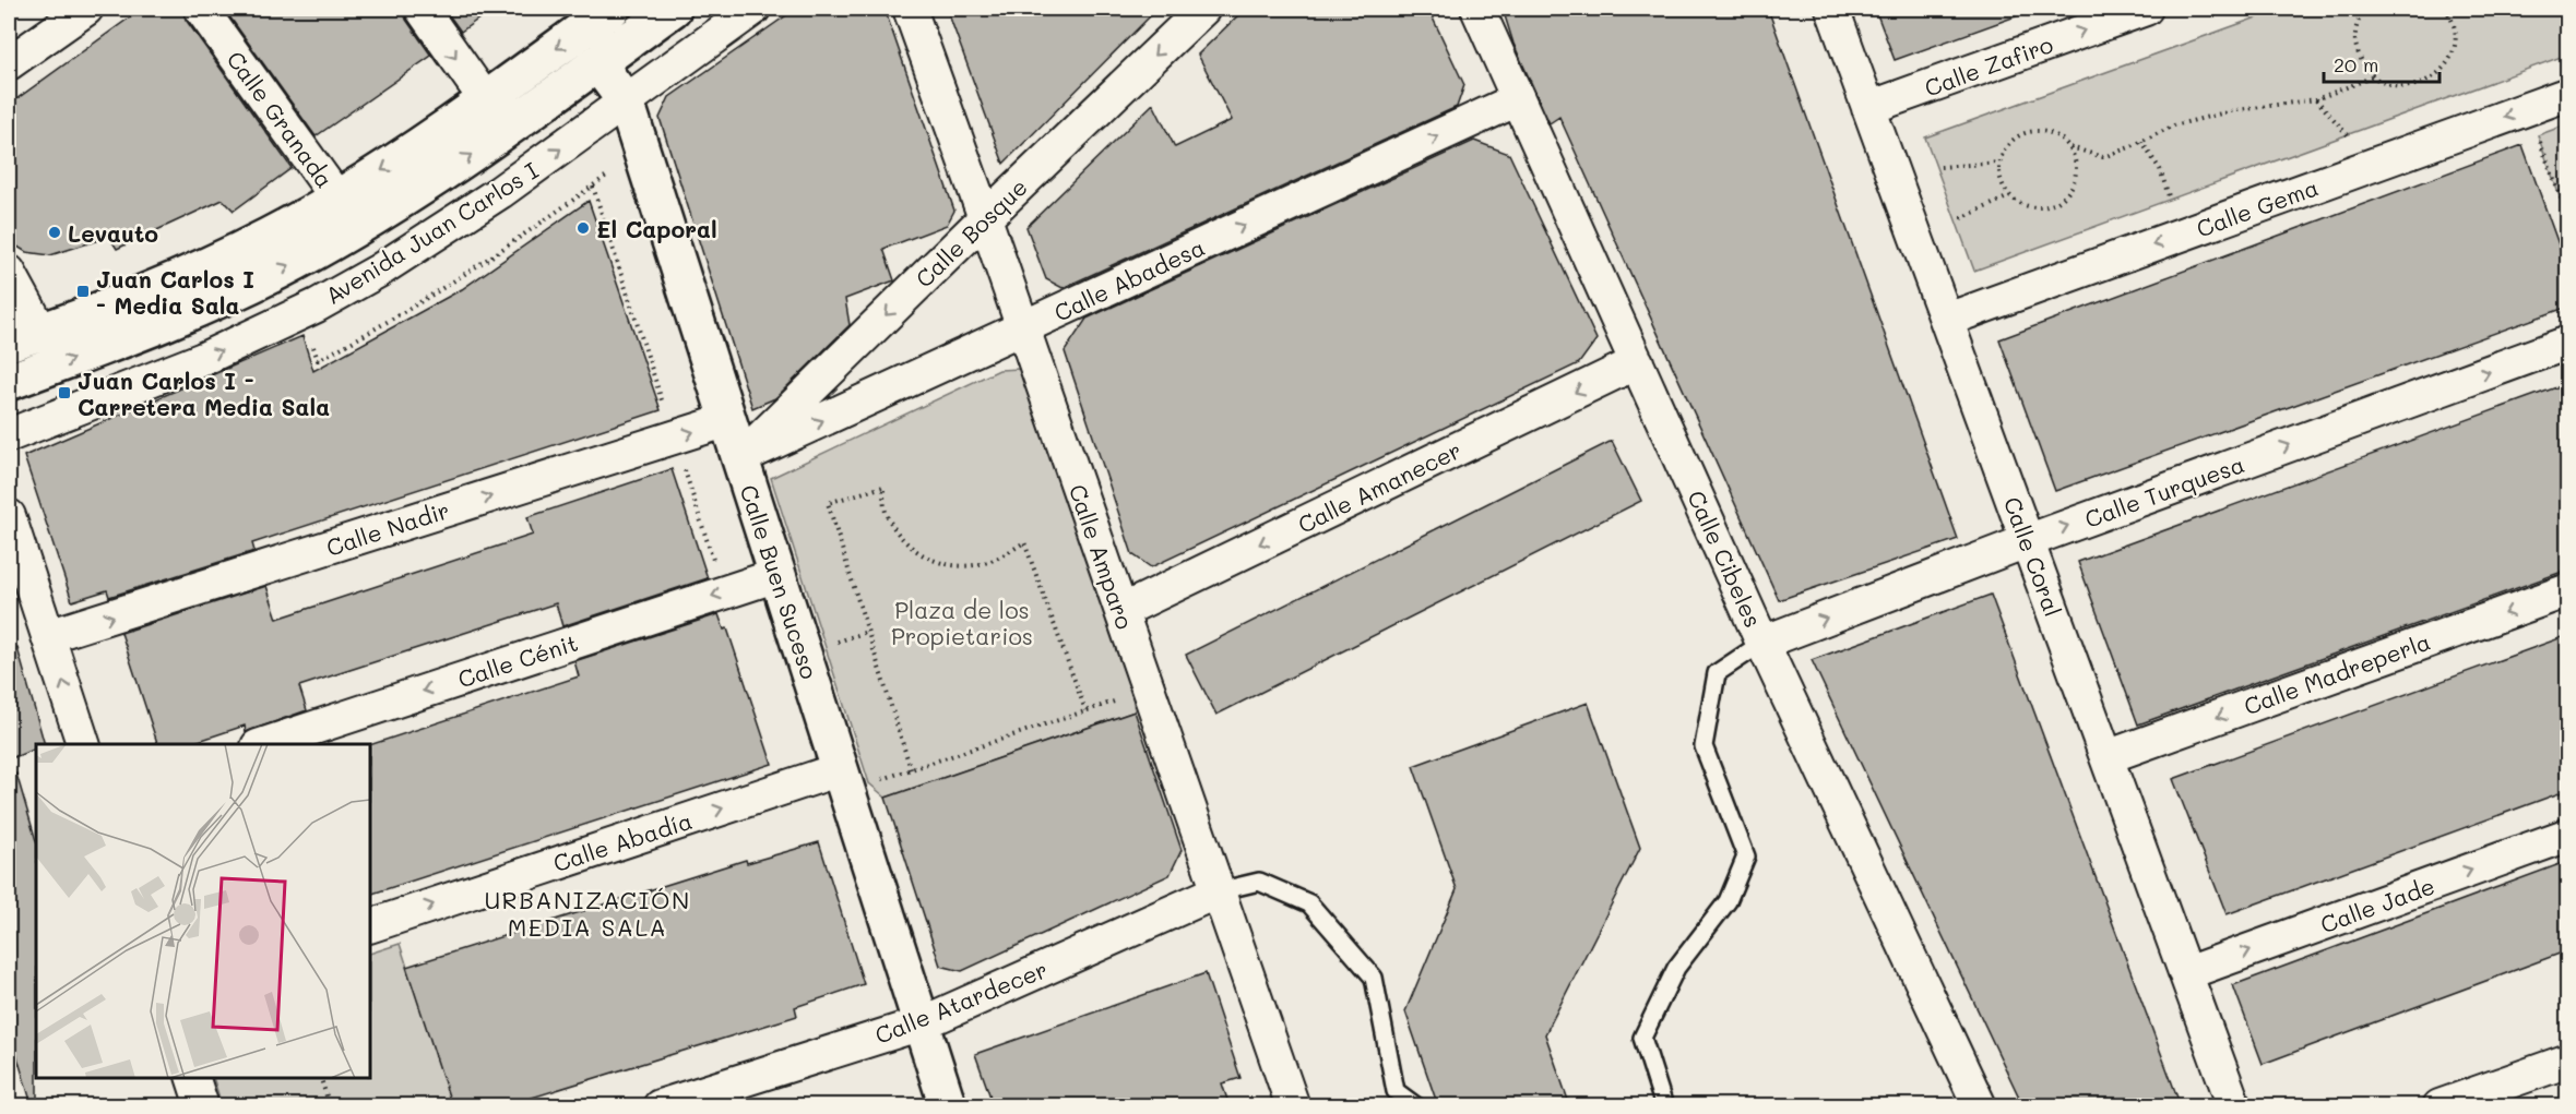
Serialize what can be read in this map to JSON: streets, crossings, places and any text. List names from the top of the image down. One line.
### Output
{"streets":{"main road":["Avenida Juan Carlos I","Calle Buen Suceso"],"street":["Calle Zafiro","Calle Granada","Calle Gema","Calle Bosque","Calle Abadesa","Calle Amanecer","Calle Turquesa","Calle Nadir","Calle Amparo","Calle Coral","Calle Cibeles","Calle Cénit","Calle Madreperla","Calle Abadía","Calle Jade","Calle Atardecer"]},"crossings":[["Calle Zafiro","Calle Coral"],["Calle Gema","Calle Coral"],["Avenida Juan Carlos I","Calle Buen Suceso"],["Calle Bosque","Calle Abadesa"],["Calle Bosque","Calle Amparo"],["Calle Bosque","Calle Buen Suceso"],["Calle Abadesa","Calle Amparo"],["Calle Abadesa","Calle Cibeles"],["Calle Abadesa","Calle Buen Suceso"],["Calle Amanecer","Calle Amparo"],["Calle Amanecer","Calle Cibeles"],["Calle Turquesa","Calle Coral"],["Calle Turquesa","Calle Cibeles"],["Calle Nadir","Calle Buen Suceso"],["Calle Amparo","Calle Atardecer"],["Calle Coral","Calle Madreperla"],["Calle Coral","Calle Jade"],["Calle Buen Suceso","Calle Cénit"],["Calle Buen Suceso","Calle Abadía"],["Calle Buen Suceso","Calle Atardecer"]],"one_way":["Calle Zafiro","Calle Gema","Calle Bosque","Calle Abadesa","Calle Amanecer","Calle Turquesa","Calle Nadir","Calle Cénit","Calle Madreperla","Calle Abadía"],"districts":["URBANIZACIÓN MEDIA SALA"],"parks":["Plaza de los Propietarios"],"places":{"other":["El Caporal","Levauto"],"transit":["Juan Carlos I - Media Sala","Juan Carlos I - Carretera Media Sala"]},"scale_bar":"20 m"}
